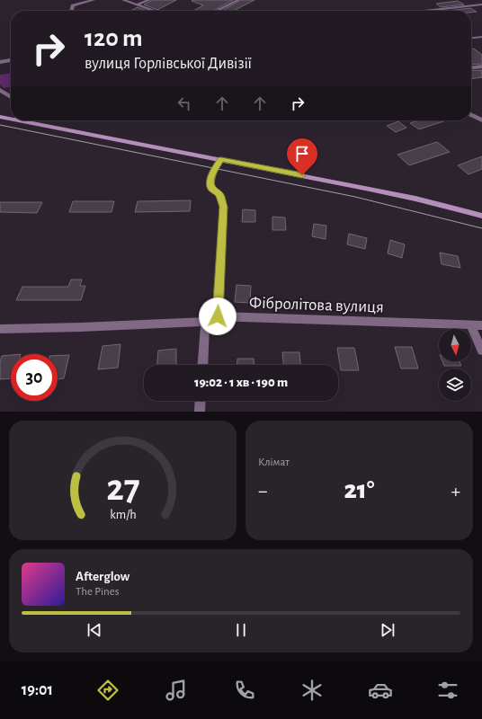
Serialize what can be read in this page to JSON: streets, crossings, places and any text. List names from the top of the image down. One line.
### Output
{"streets":{"street":["Фібролітова вулиця"]},"north":"bottom","page":{"turn":["120 m","вулиця Горлівської Дивізії"],"limit":"30","trip":"19:02 · 1 хв · 190 m","tile":"Клімат","heat":["−","21°","+"],"song":["Afterglow","The Pines"],"tabs":"19:01","gauge":["27","km/h"]}}
